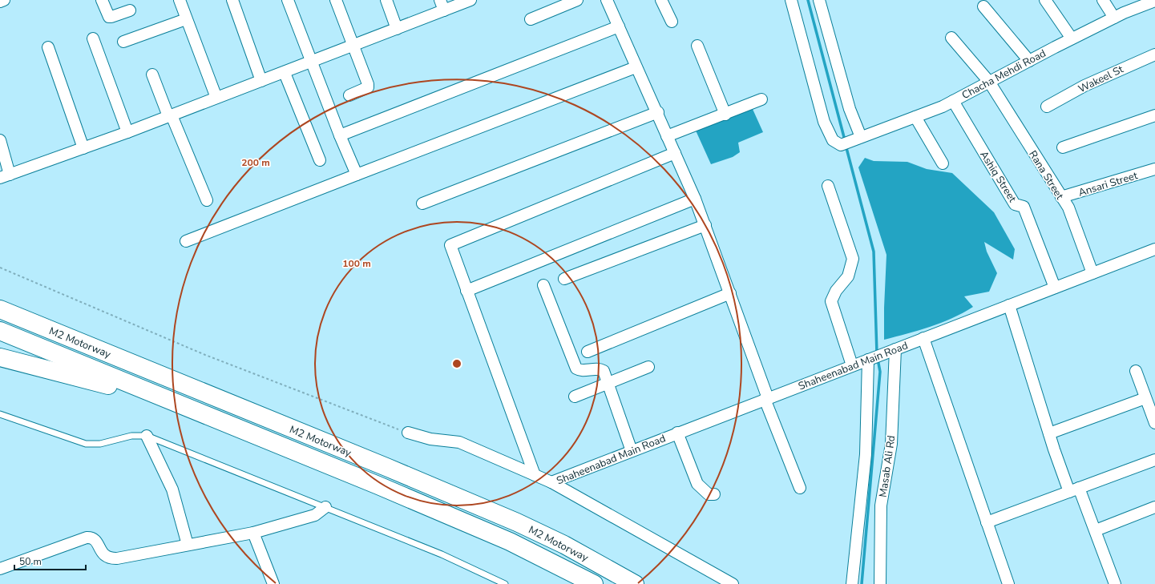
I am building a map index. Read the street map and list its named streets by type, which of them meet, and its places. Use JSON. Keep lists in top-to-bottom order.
{
  "streets": {
    "highway": ["M2 Motorway"],
    "street": [
      "Chacha Mehdi Road",
      "Wakeel St",
      "Rana Street",
      "Ashiq Street",
      "Ansari Street",
      "Shaheenabad Main Road",
      "Masab Ali Rd"
    ]
  },
  "crossings": [
    ["Chacha Mehdi Road", "Rana Street"],
    ["Chacha Mehdi Road", "Ashiq Street"],
    ["Rana Street", "Ansari Street"],
    ["Rana Street", "Shaheenabad Main Road"],
    ["Ashiq Street", "Shaheenabad Main Road"],
    ["Shaheenabad Main Road", "Masab Ali Rd"]
  ],
  "scale_bar": "50 m",
  "rings": ["200 m", "100 m"]
}
